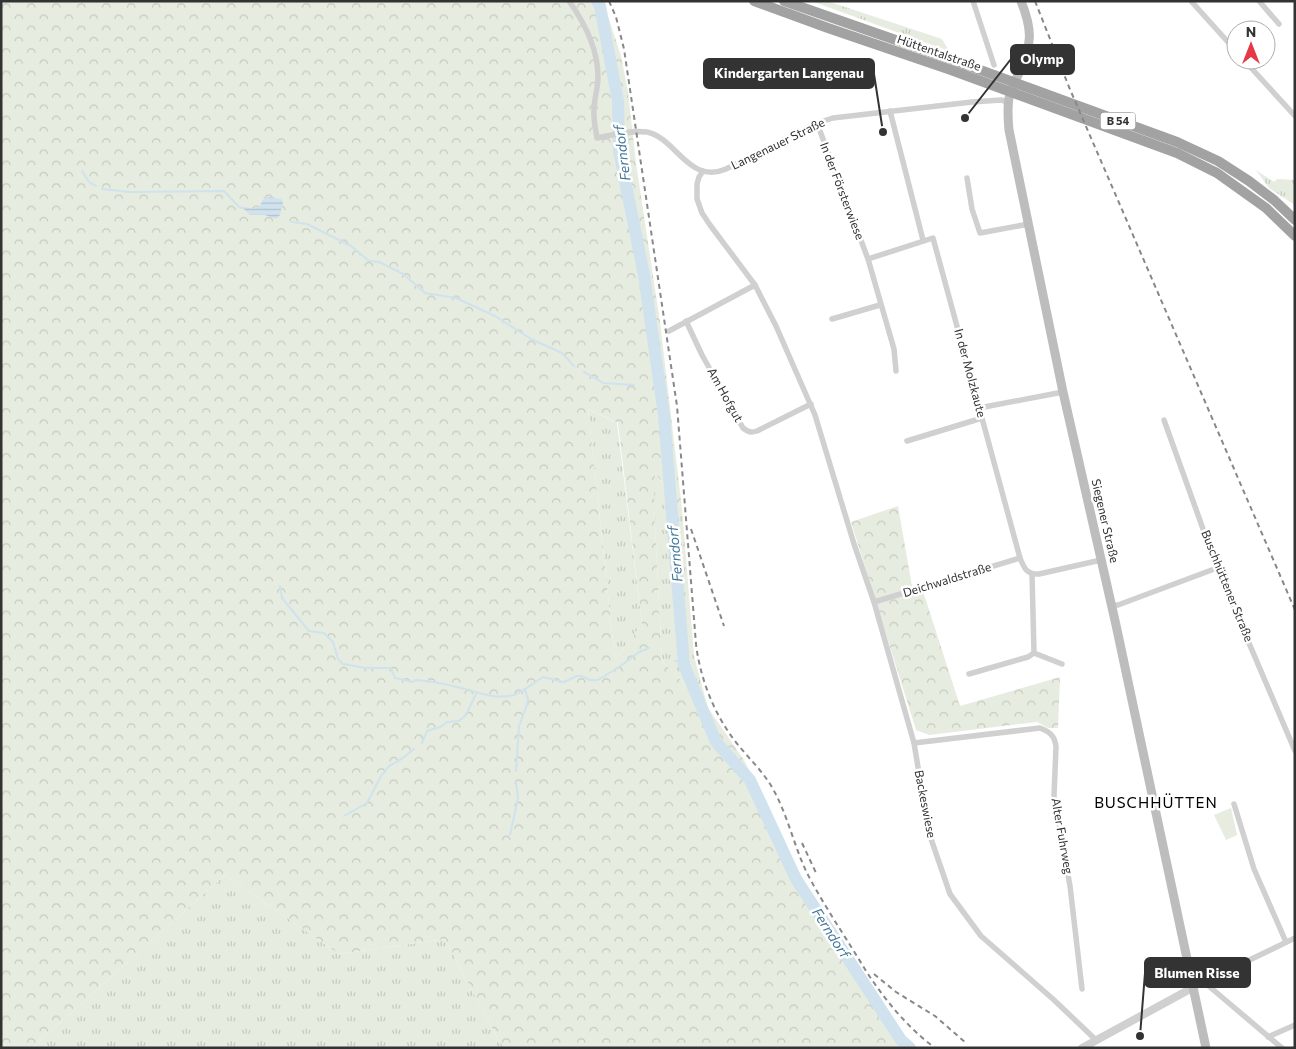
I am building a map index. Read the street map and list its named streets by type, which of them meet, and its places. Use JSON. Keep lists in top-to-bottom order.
{
  "streets": {
    "highway": ["Hüttentalstraße", "B 54"],
    "main road": ["Siegener Straße"],
    "street": [
      "Langenauer Straße",
      "In der Försterwiese",
      "In der Molzkaute",
      "Am Hofgut",
      "Deichwaldstraße",
      "Buschhüttener Straße",
      "Backeswiese",
      "Alter Fuhrweg"
    ]
  },
  "crossings": [
    ["Langenauer Straße", "In der Försterwiese"],
    ["Langenauer Straße", "Siegener Straße"],
    ["In der Molzkaute", "Deichwaldstraße"],
    ["Am Hofgut", "Backeswiese"],
    ["Deichwaldstraße", "Backeswiese"],
    ["Backeswiese", "Alter Fuhrweg"]
  ],
  "districts": ["BUSCHHÜTTEN"],
  "water": ["Ferndorf"],
  "places": ["Olymp", "Kindergarten Langenau", "Blumen Risse"],
  "north": "top"
}
